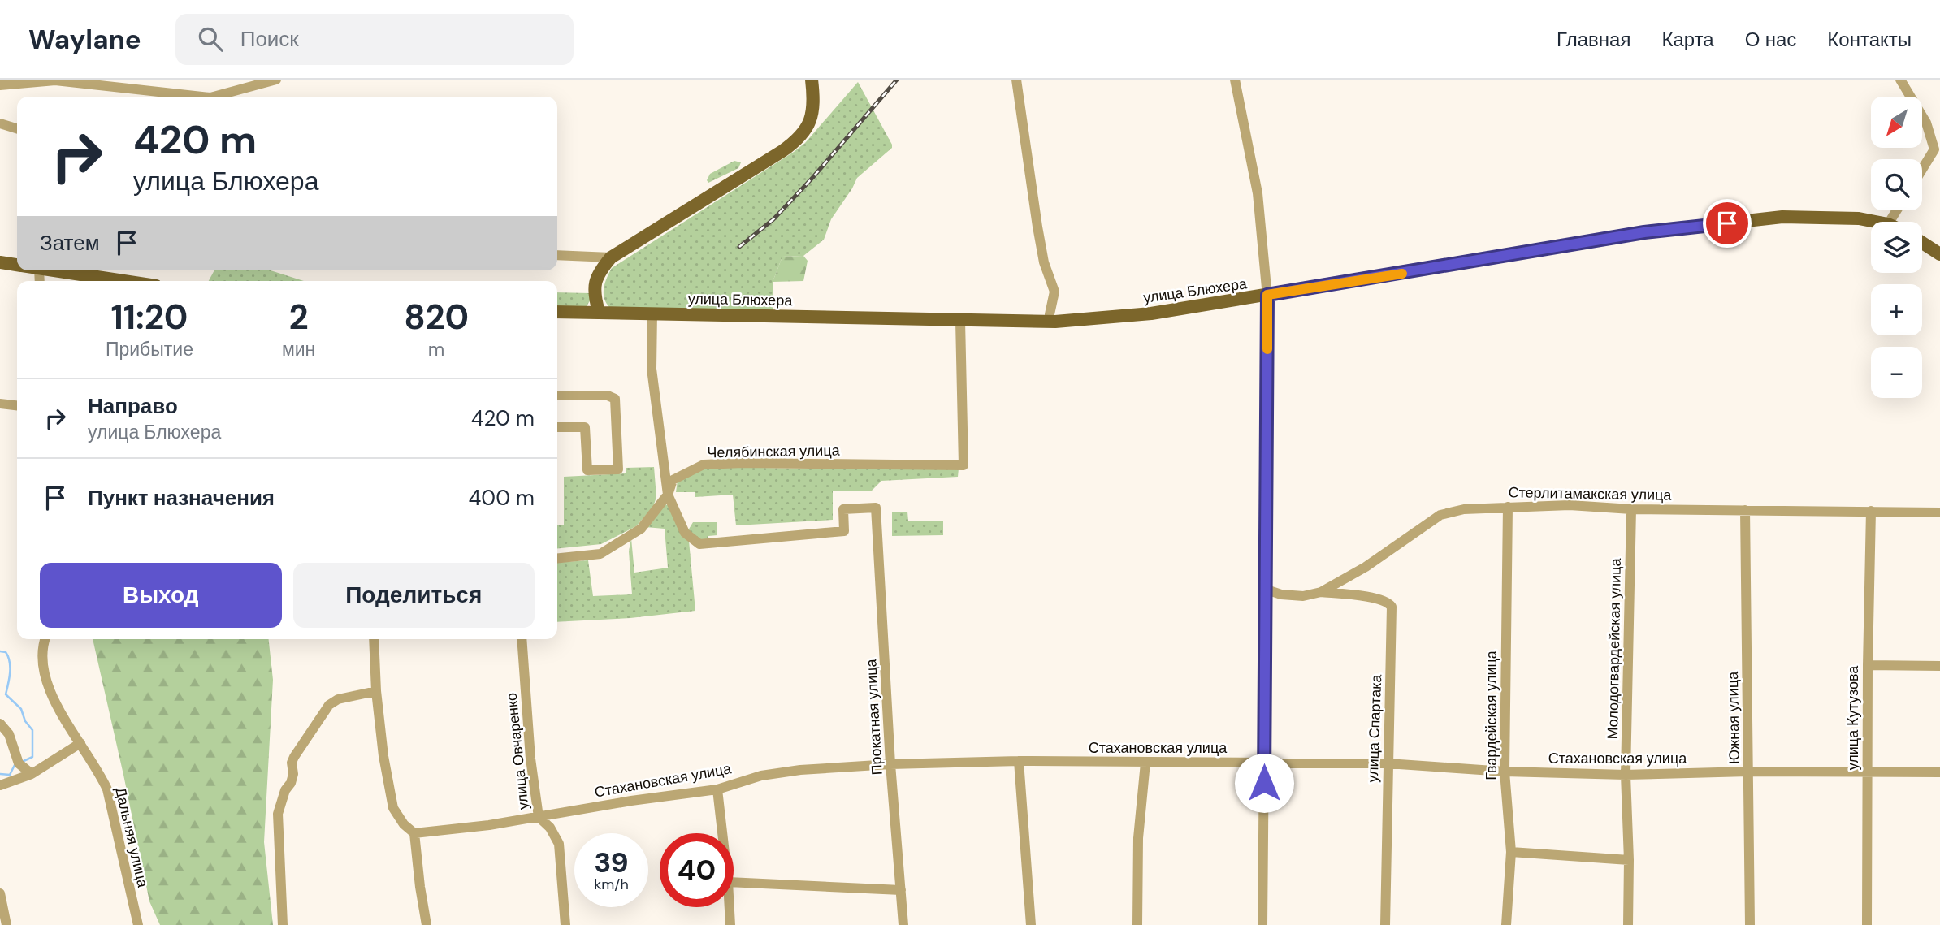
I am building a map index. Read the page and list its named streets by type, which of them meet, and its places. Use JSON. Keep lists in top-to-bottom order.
{
  "streets": {
    "main road": ["улица Блюхера"],
    "street": [
      "Челябинская улица",
      "Стерлитамакская улица",
      "Молодогвардейская улица",
      "Гвардейская улица",
      "Прокатная улица",
      "Южная улица",
      "улица Кутузова",
      "улица Спартака",
      "Стахановская улица",
      "улица Овчаренко",
      "Дальняя улица"
    ]
  },
  "crossings": [
    ["улица Блюхера", "Челябинская улица"],
    ["Челябинская улица", "Прокатная улица"],
    ["Стерлитамакская улица", "Молодогвардейская улица"],
    ["Стерлитамакская улица", "Гвардейская улица"],
    ["Стерлитамакская улица", "Южная улица"],
    ["Стерлитамакская улица", "улица Кутузова"],
    ["Стерлитамакская улица", "улица Спартака"],
    ["Молодогвардейская улица", "Стахановская улица"],
    ["Гвардейская улица", "Стахановская улица"],
    ["Прокатная улица", "Стахановская улица"],
    ["Южная улица", "Стахановская улица"],
    ["улица Кутузова", "Стахановская улица"],
    ["улица Спартака", "Стахановская улица"],
    ["Стахановская улица", "улица Овчаренко"]
  ],
  "north": "bottom left",
  "page": {
    "header": "Waylane",
    "search": "Поиск",
    "nav": [
      "Главная",
      "Карта",
      "О нас",
      "Контакты"
    ],
    "map_buttons": ["+", "−"],
    "turn": ["420 m", "улица Блюхера"],
    "then": "Затем",
    "eta": [
      "11:20",
      "Прибытие",
      "2",
      "мин",
      "820",
      "m"
    ],
    "list": [
      {
        "name": "Направо",
        "note": "улица Блюхера",
        "value": "420 m"
      },
      {
        "name": "Пункт назначения",
        "value": "400 m"
      }
    ],
    "buttons": ["Выход", "Поделиться"],
    "speed": "39 km/h",
    "limit": "40"
  }
}
